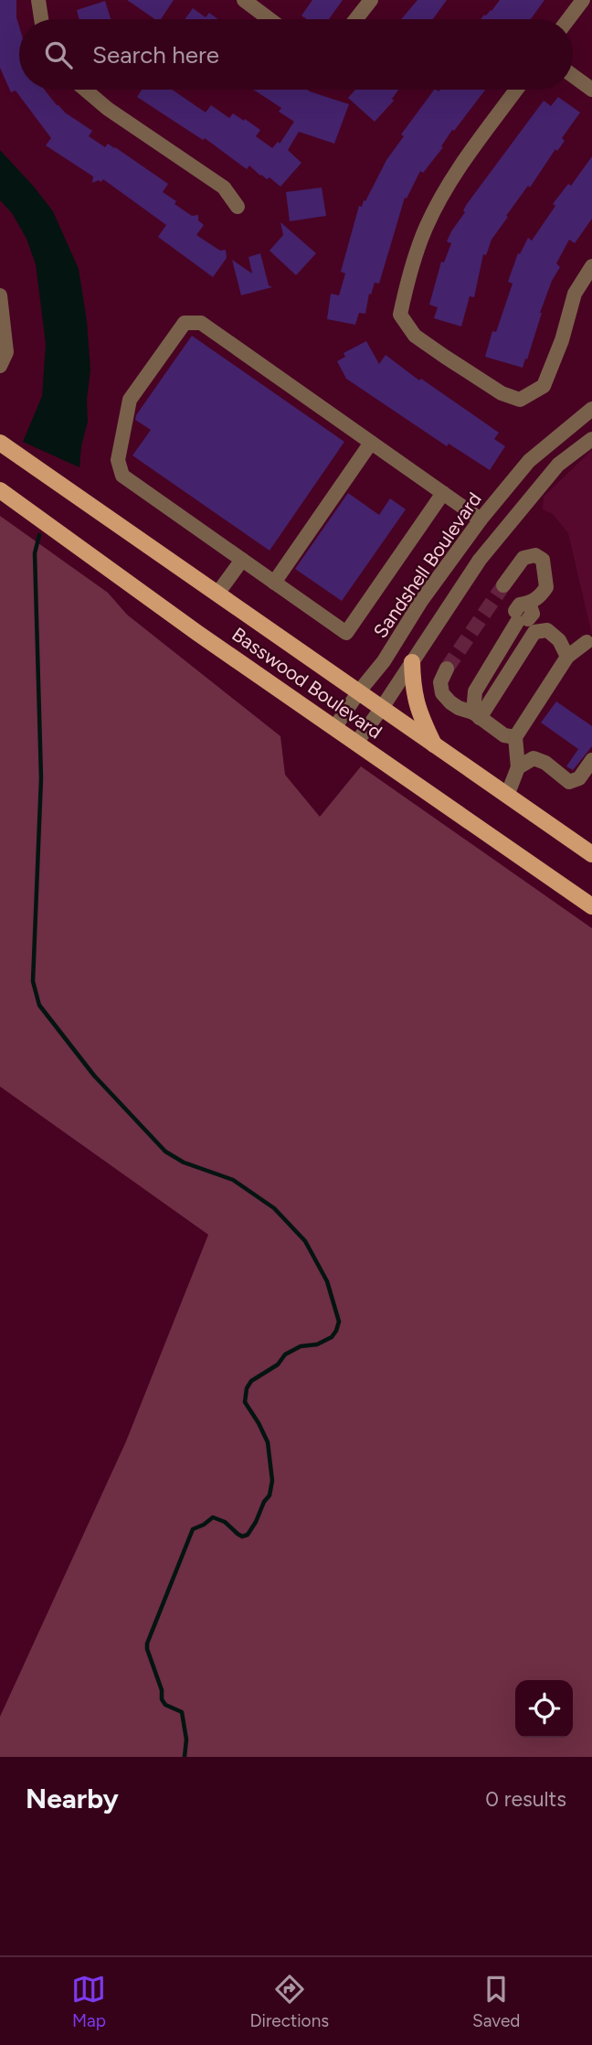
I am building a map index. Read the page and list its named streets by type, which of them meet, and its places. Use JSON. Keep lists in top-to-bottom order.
{
  "streets": {
    "main road": ["Basswood Boulevard"],
    "street": ["Sandshell Boulevard"]
  },
  "crossings": [
    ["Sandshell Boulevard", "Basswood Boulevard"]
  ],
  "page": {
    "search": "Search here",
    "heading": ["Nearby", "0 results"],
    "nav": ["Map", "Directions", "Saved"]
  }
}
